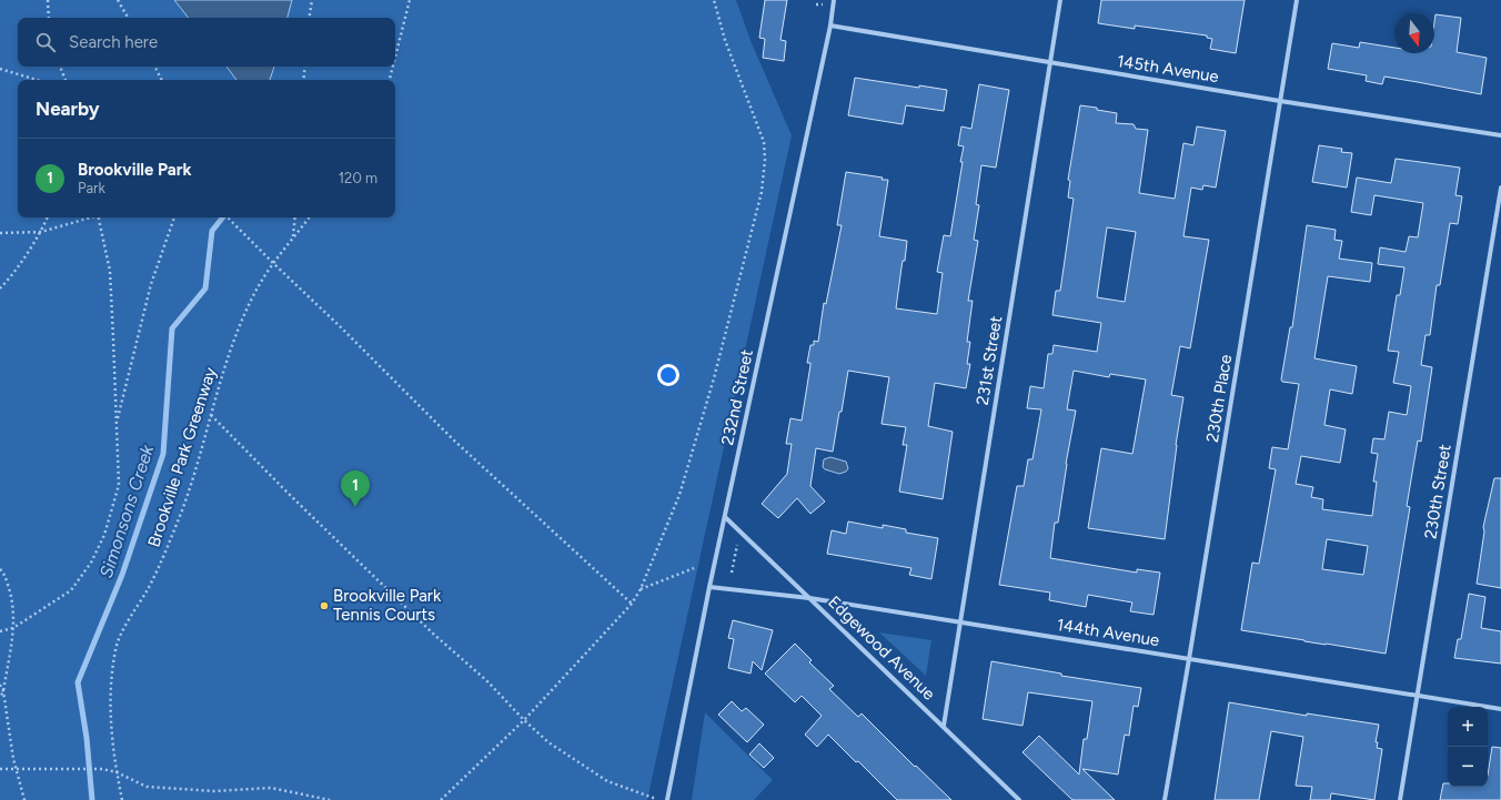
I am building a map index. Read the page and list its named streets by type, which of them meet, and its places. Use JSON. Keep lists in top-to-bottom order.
{
  "streets": {
    "street": [
      "145th Avenue",
      "231st Street",
      "232nd Street",
      "230th Place",
      "230th Street",
      "144th Avenue",
      "Edgewood Avenue"
    ],
    "path": ["Brookville Park Greenway"]
  },
  "crossings": [
    ["145th Avenue", "231st Street"],
    ["145th Avenue", "232nd Street"],
    ["145th Avenue", "230th Place"],
    ["231st Street", "144th Avenue"],
    ["231st Street", "Edgewood Avenue"],
    ["232nd Street", "144th Avenue"],
    ["232nd Street", "Edgewood Avenue"],
    ["230th Place", "144th Avenue"],
    ["230th Street", "144th Avenue"],
    ["144th Avenue", "Edgewood Avenue"]
  ],
  "water": ["Simonsons Creek"],
  "places": ["Brookville Park Tennis Courts"],
  "north": "bottom",
  "page": {
    "search": "Search here",
    "heading": "Nearby",
    "list": [
      {
        "mark": "1",
        "name": "Brookville Park",
        "note": "Park",
        "value": "120 m"
      }
    ],
    "pins": "1",
    "map_buttons": ["+", "−"]
  }
}
